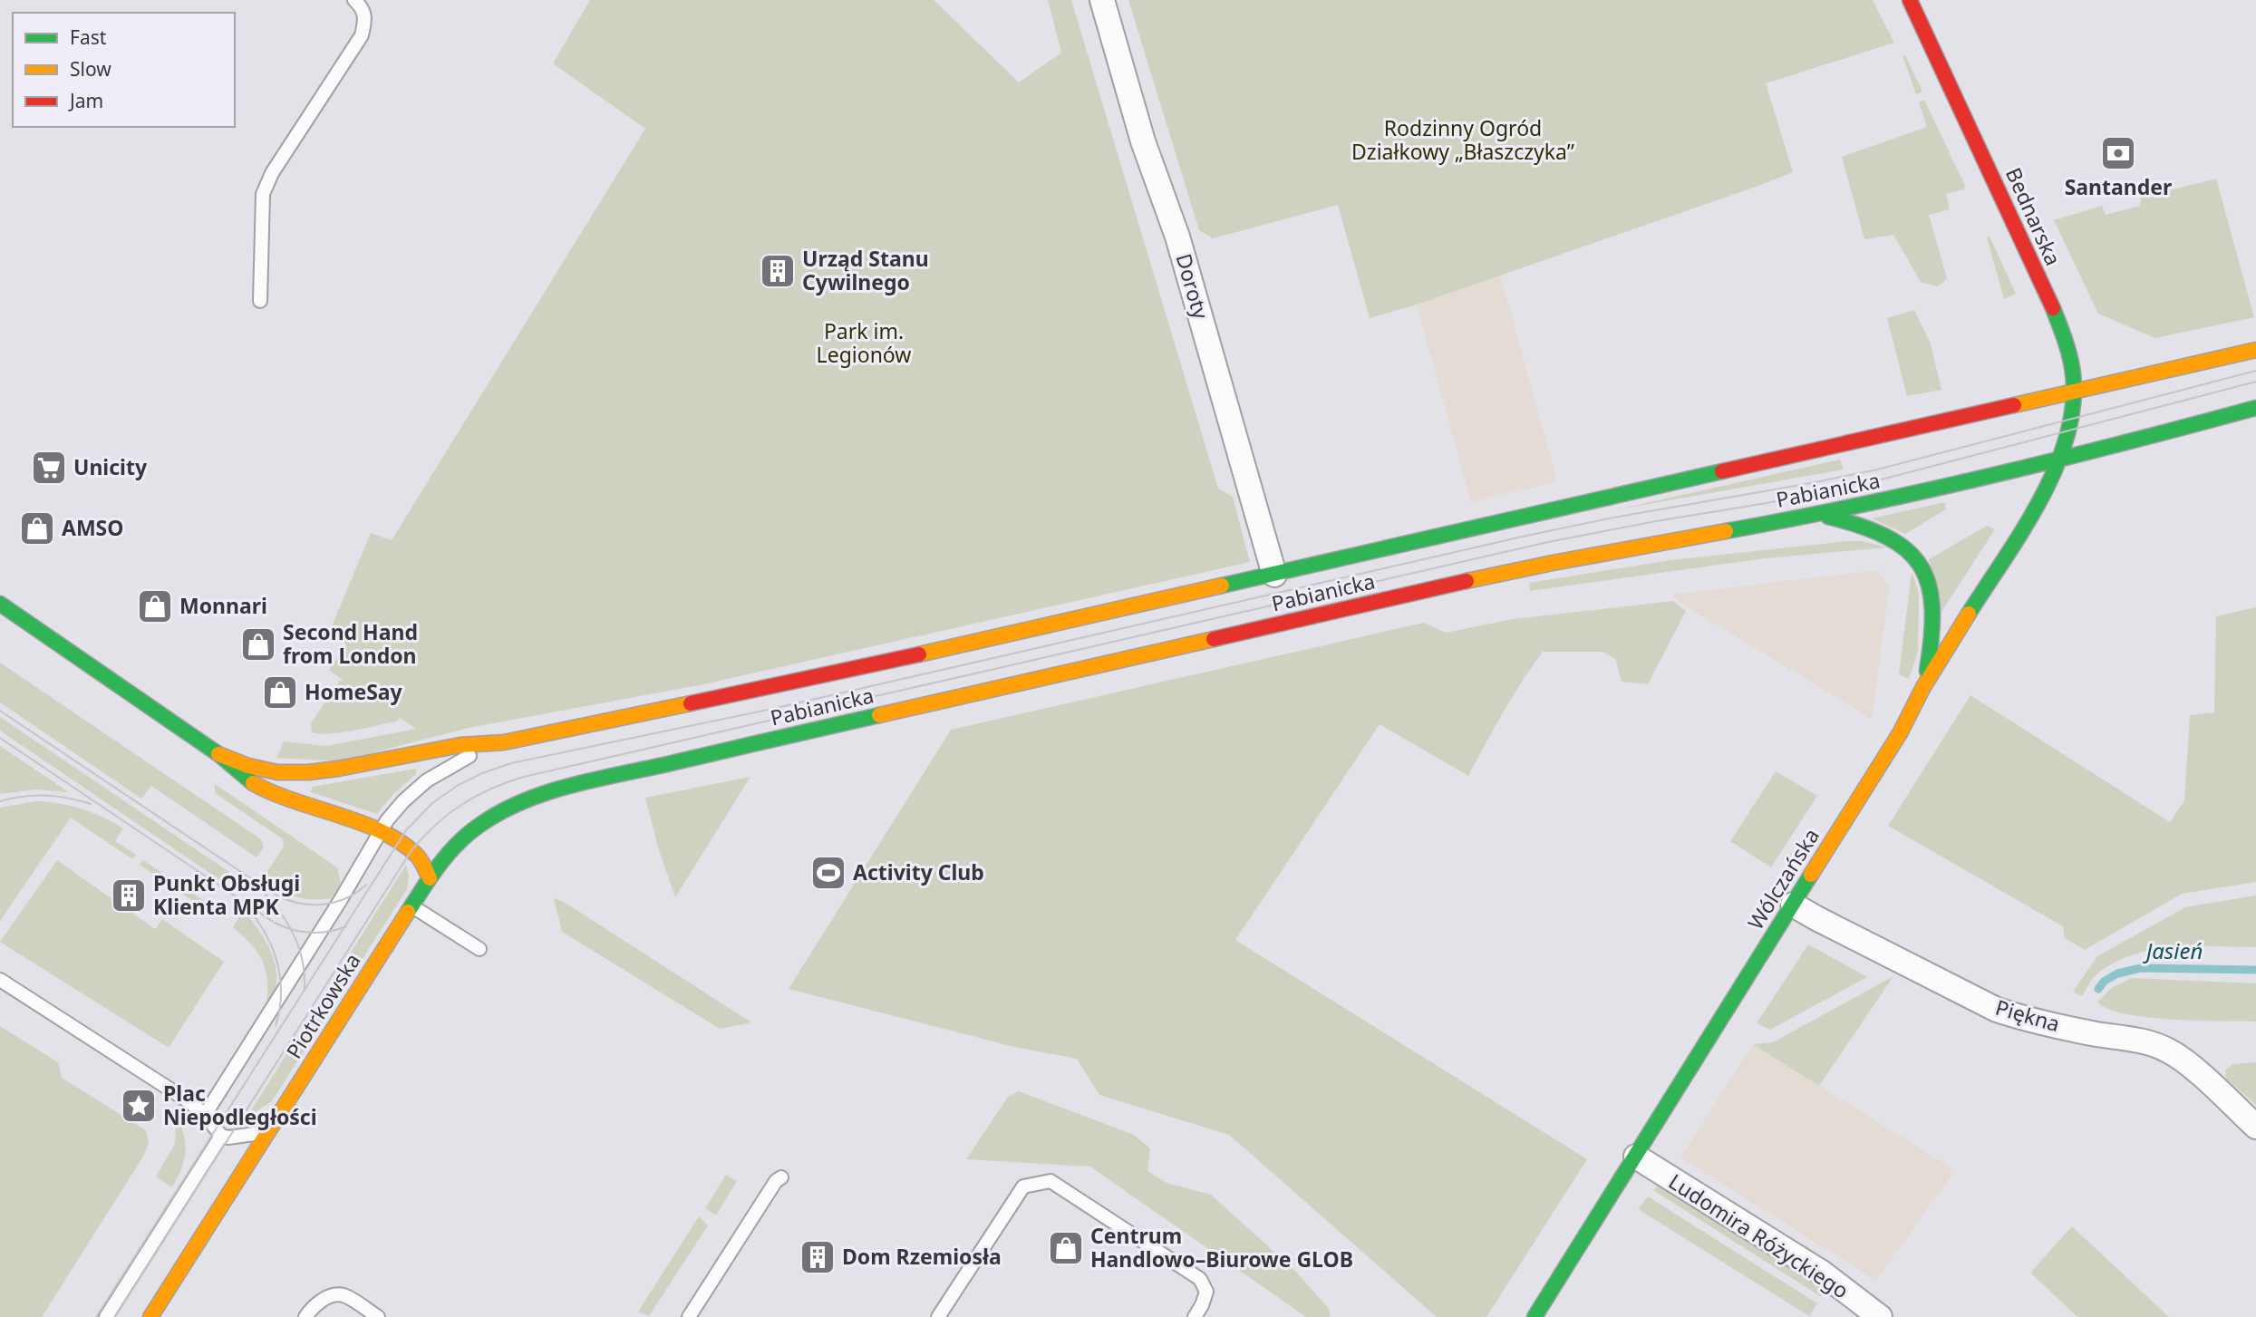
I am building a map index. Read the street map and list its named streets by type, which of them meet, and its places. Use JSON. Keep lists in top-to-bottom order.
{
  "streets": {
    "street": [
      "Bednarska",
      "Doroty",
      "Pabianicka",
      "Wólczańska",
      "Piotrkowska",
      "Piękna",
      "Ludomira Różyckiego"
    ]
  },
  "crossings": [
    ["Bednarska", "Pabianicka"],
    ["Bednarska", "Wólczańska"],
    ["Doroty", "Pabianicka"],
    ["Pabianicka", "Wólczańska"],
    ["Pabianicka", "Piotrkowska"],
    ["Wólczańska", "Piękna"],
    ["Wólczańska", "Ludomira Różyckiego"]
  ],
  "water": ["Jasień"],
  "parks": ["Rodzinny Ogród Działkowy „Błaszczyka”", "Park im. Legionów"],
  "places": {
    "bank": ["Santander"],
    "building": ["Urząd Stanu Cywilnego", "Punkt Obsługi Klienta MPK", "Dom Rzemiosła"],
    "supermarket": ["Unicity"],
    "shop": [
      "AMSO",
      "Monnari",
      "Second Hand from London",
      "HomeSay",
      "Centrum Handlowo–Biurowe GLOB"
    ],
    "sports": ["Activity Club"],
    "place": ["Plac Niepodległości"]
  },
  "legend": ["Fast", "Slow", "Jam"]
}
